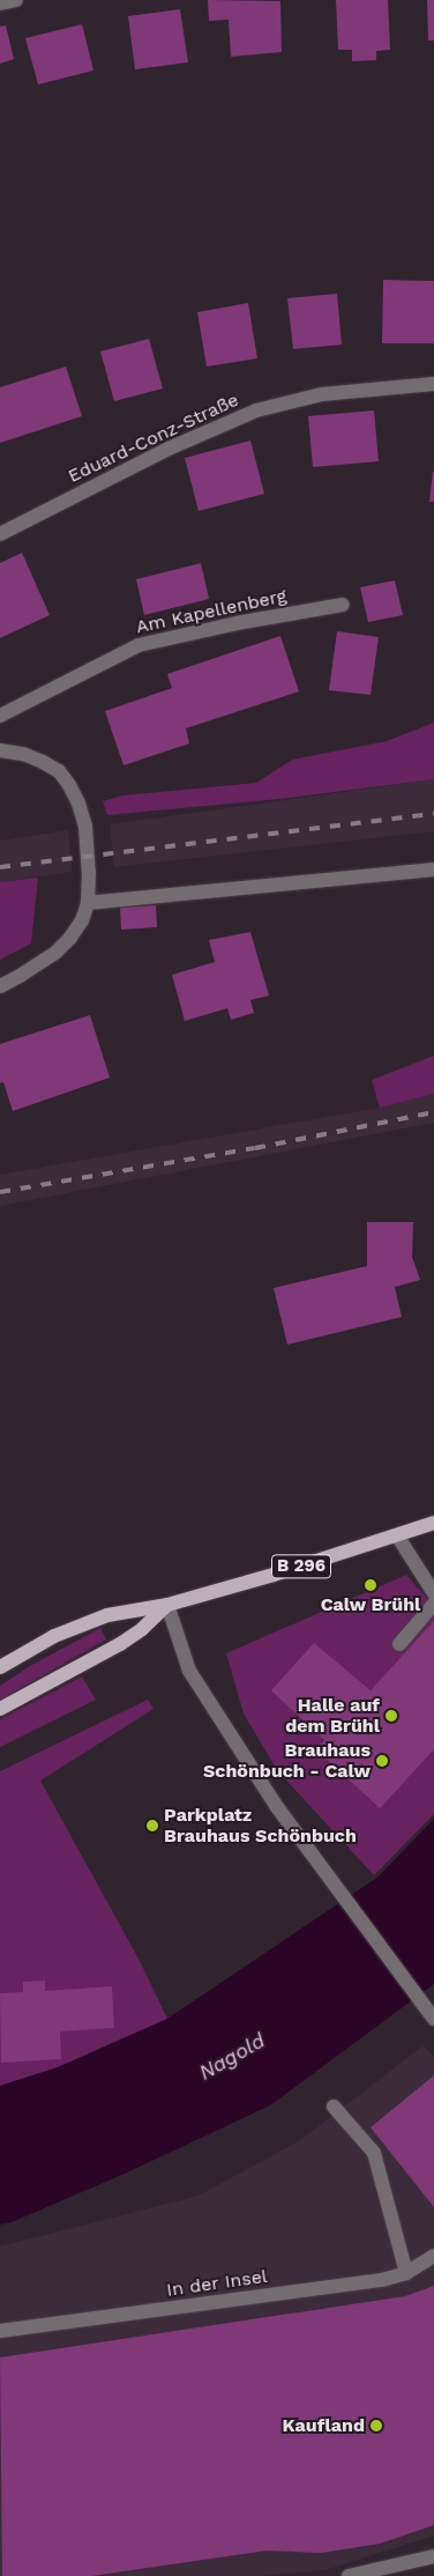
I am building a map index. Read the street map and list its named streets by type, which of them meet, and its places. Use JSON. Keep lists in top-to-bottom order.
{
  "streets": {
    "main road": ["B 296"],
    "street": ["Eduard-Conz-Straße", "Am Kapellenberg", "In der Insel"]
  },
  "water": ["Nagold"],
  "places": [
    "Calw Brühl",
    "Halle auf dem Brühl",
    "Brauhaus Schönbuch - Calw",
    "Parkplatz Brauhaus Schönbuch",
    "Kaufland"
  ]
}
